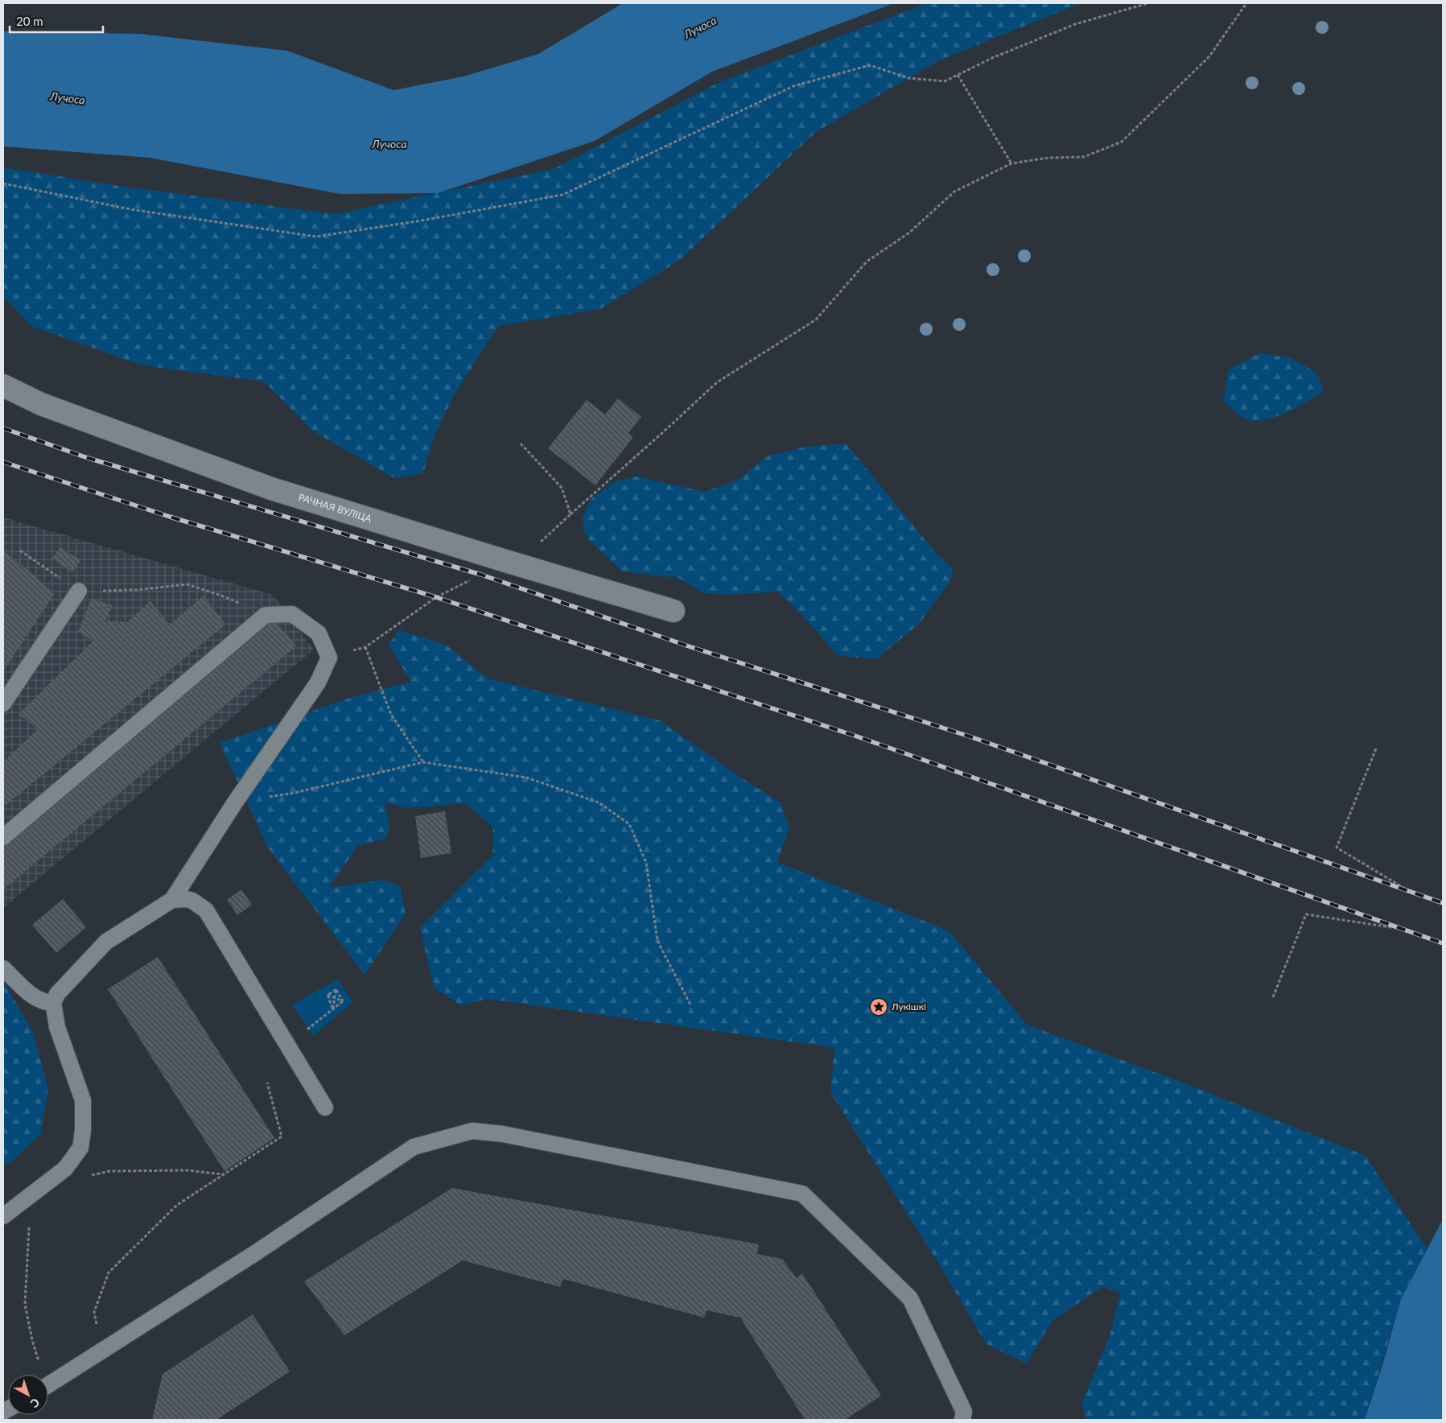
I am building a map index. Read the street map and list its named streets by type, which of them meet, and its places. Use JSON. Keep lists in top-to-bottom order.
{
  "streets": {
    "street": ["РАЧНАЯ ВУЛІЦА"]
  },
  "water": ["Лучоса"],
  "places": {
    "place": ["Лукішкі"]
  },
  "scale_bar": "20 m",
  "north": "bottom right"
}
